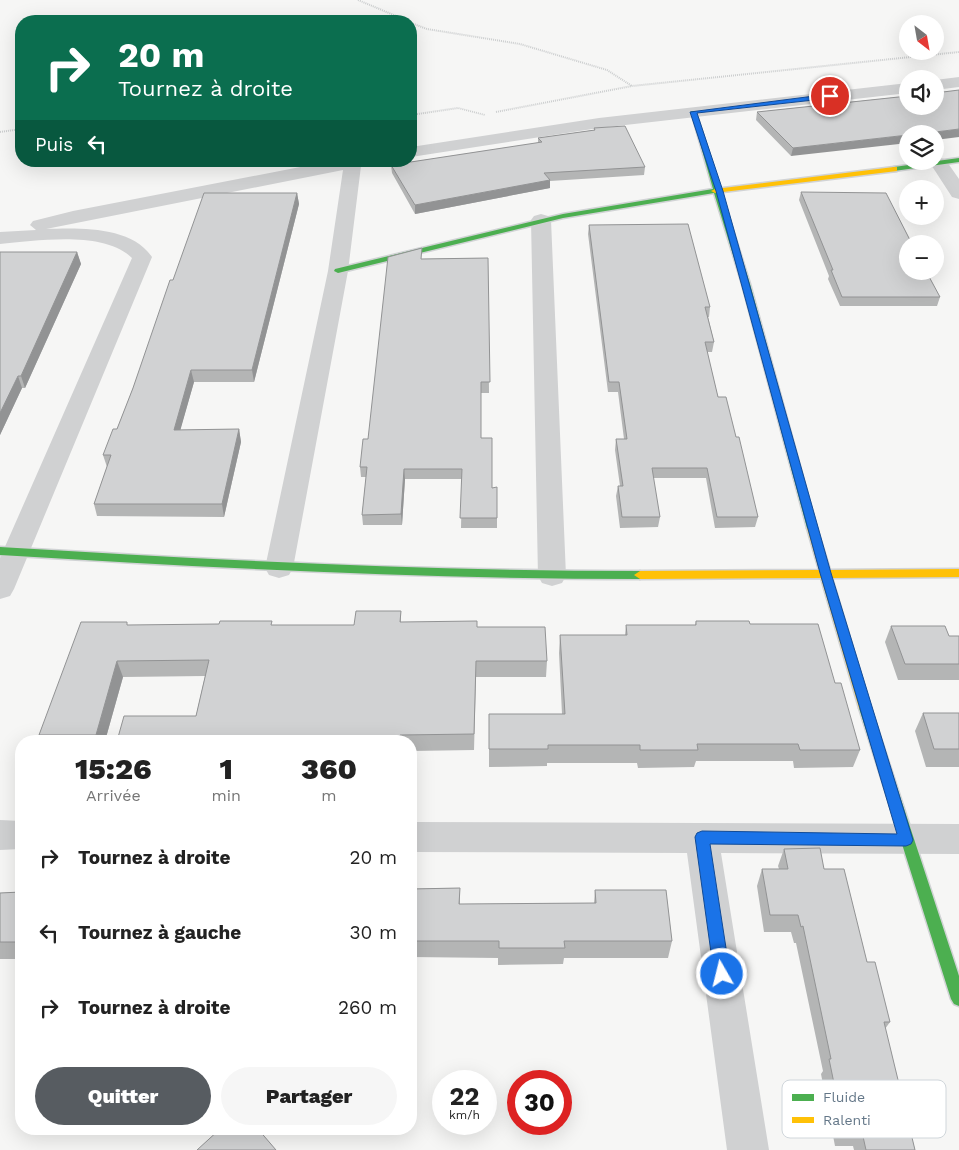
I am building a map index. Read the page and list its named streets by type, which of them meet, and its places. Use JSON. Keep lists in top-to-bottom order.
{
  "legend": ["Fluide", "Ralenti"],
  "north": "bottom right",
  "page": {
    "map_buttons": ["+", "−"],
    "turn": ["20 m", "Tournez à droite"],
    "then": "Puis",
    "eta": [
      "15:26",
      "Arrivée",
      "1",
      "min",
      "360",
      "m"
    ],
    "list": [
      {
        "name": "Tournez à droite",
        "value": "20 m"
      },
      {
        "name": "Tournez à gauche",
        "value": "30 m"
      },
      {
        "name": "Tournez à droite",
        "value": "260 m"
      }
    ],
    "buttons": ["Quitter", "Partager"],
    "speed": "22 km/h",
    "limit": "30"
  }
}
